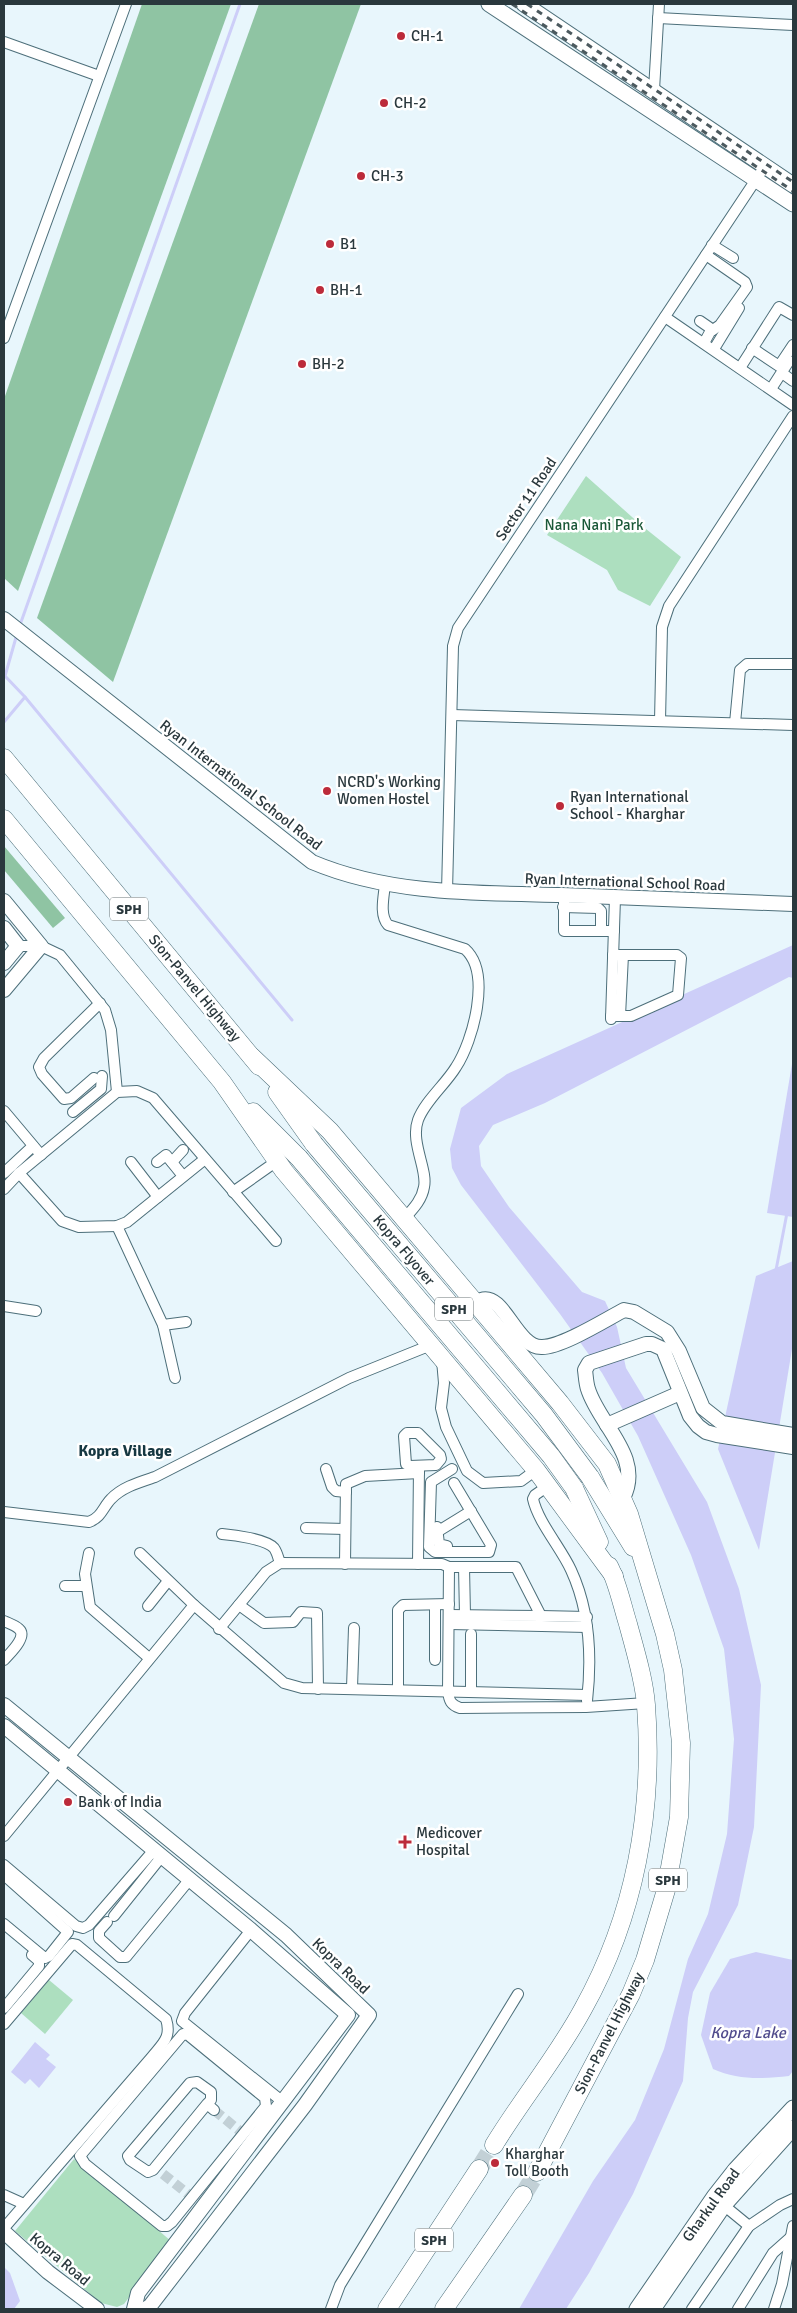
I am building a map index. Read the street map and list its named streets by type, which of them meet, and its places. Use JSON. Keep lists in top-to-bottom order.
{
  "streets": {
    "highway": ["SPH", "Sion-Panvel Highway", "Kopra Flyover"],
    "main road": ["Gharkul Road"],
    "street": ["Sector 11 Road", "Ryan International School Road", "Kopra Road"]
  },
  "crossings": [
    ["Sector 11 Road", "Ryan International School Road"],
    ["SPH", "Kopra Flyover"],
    ["Sion-Panvel Highway", "Kopra Flyover"]
  ],
  "districts": ["Kopra Village"],
  "water": ["Kopra Lake"],
  "parks": ["Nana Nani Park"],
  "places": {
    "other": [
      "CH-1",
      "CH-2",
      "CH-3",
      "B1",
      "BH-1",
      "BH-2",
      "NCRD's Working Women Hostel",
      "Ryan International School - Kharghar",
      "Bank of India",
      "Kharghar Toll Booth"
    ],
    "health": ["Medicover Hospital"]
  }
}
